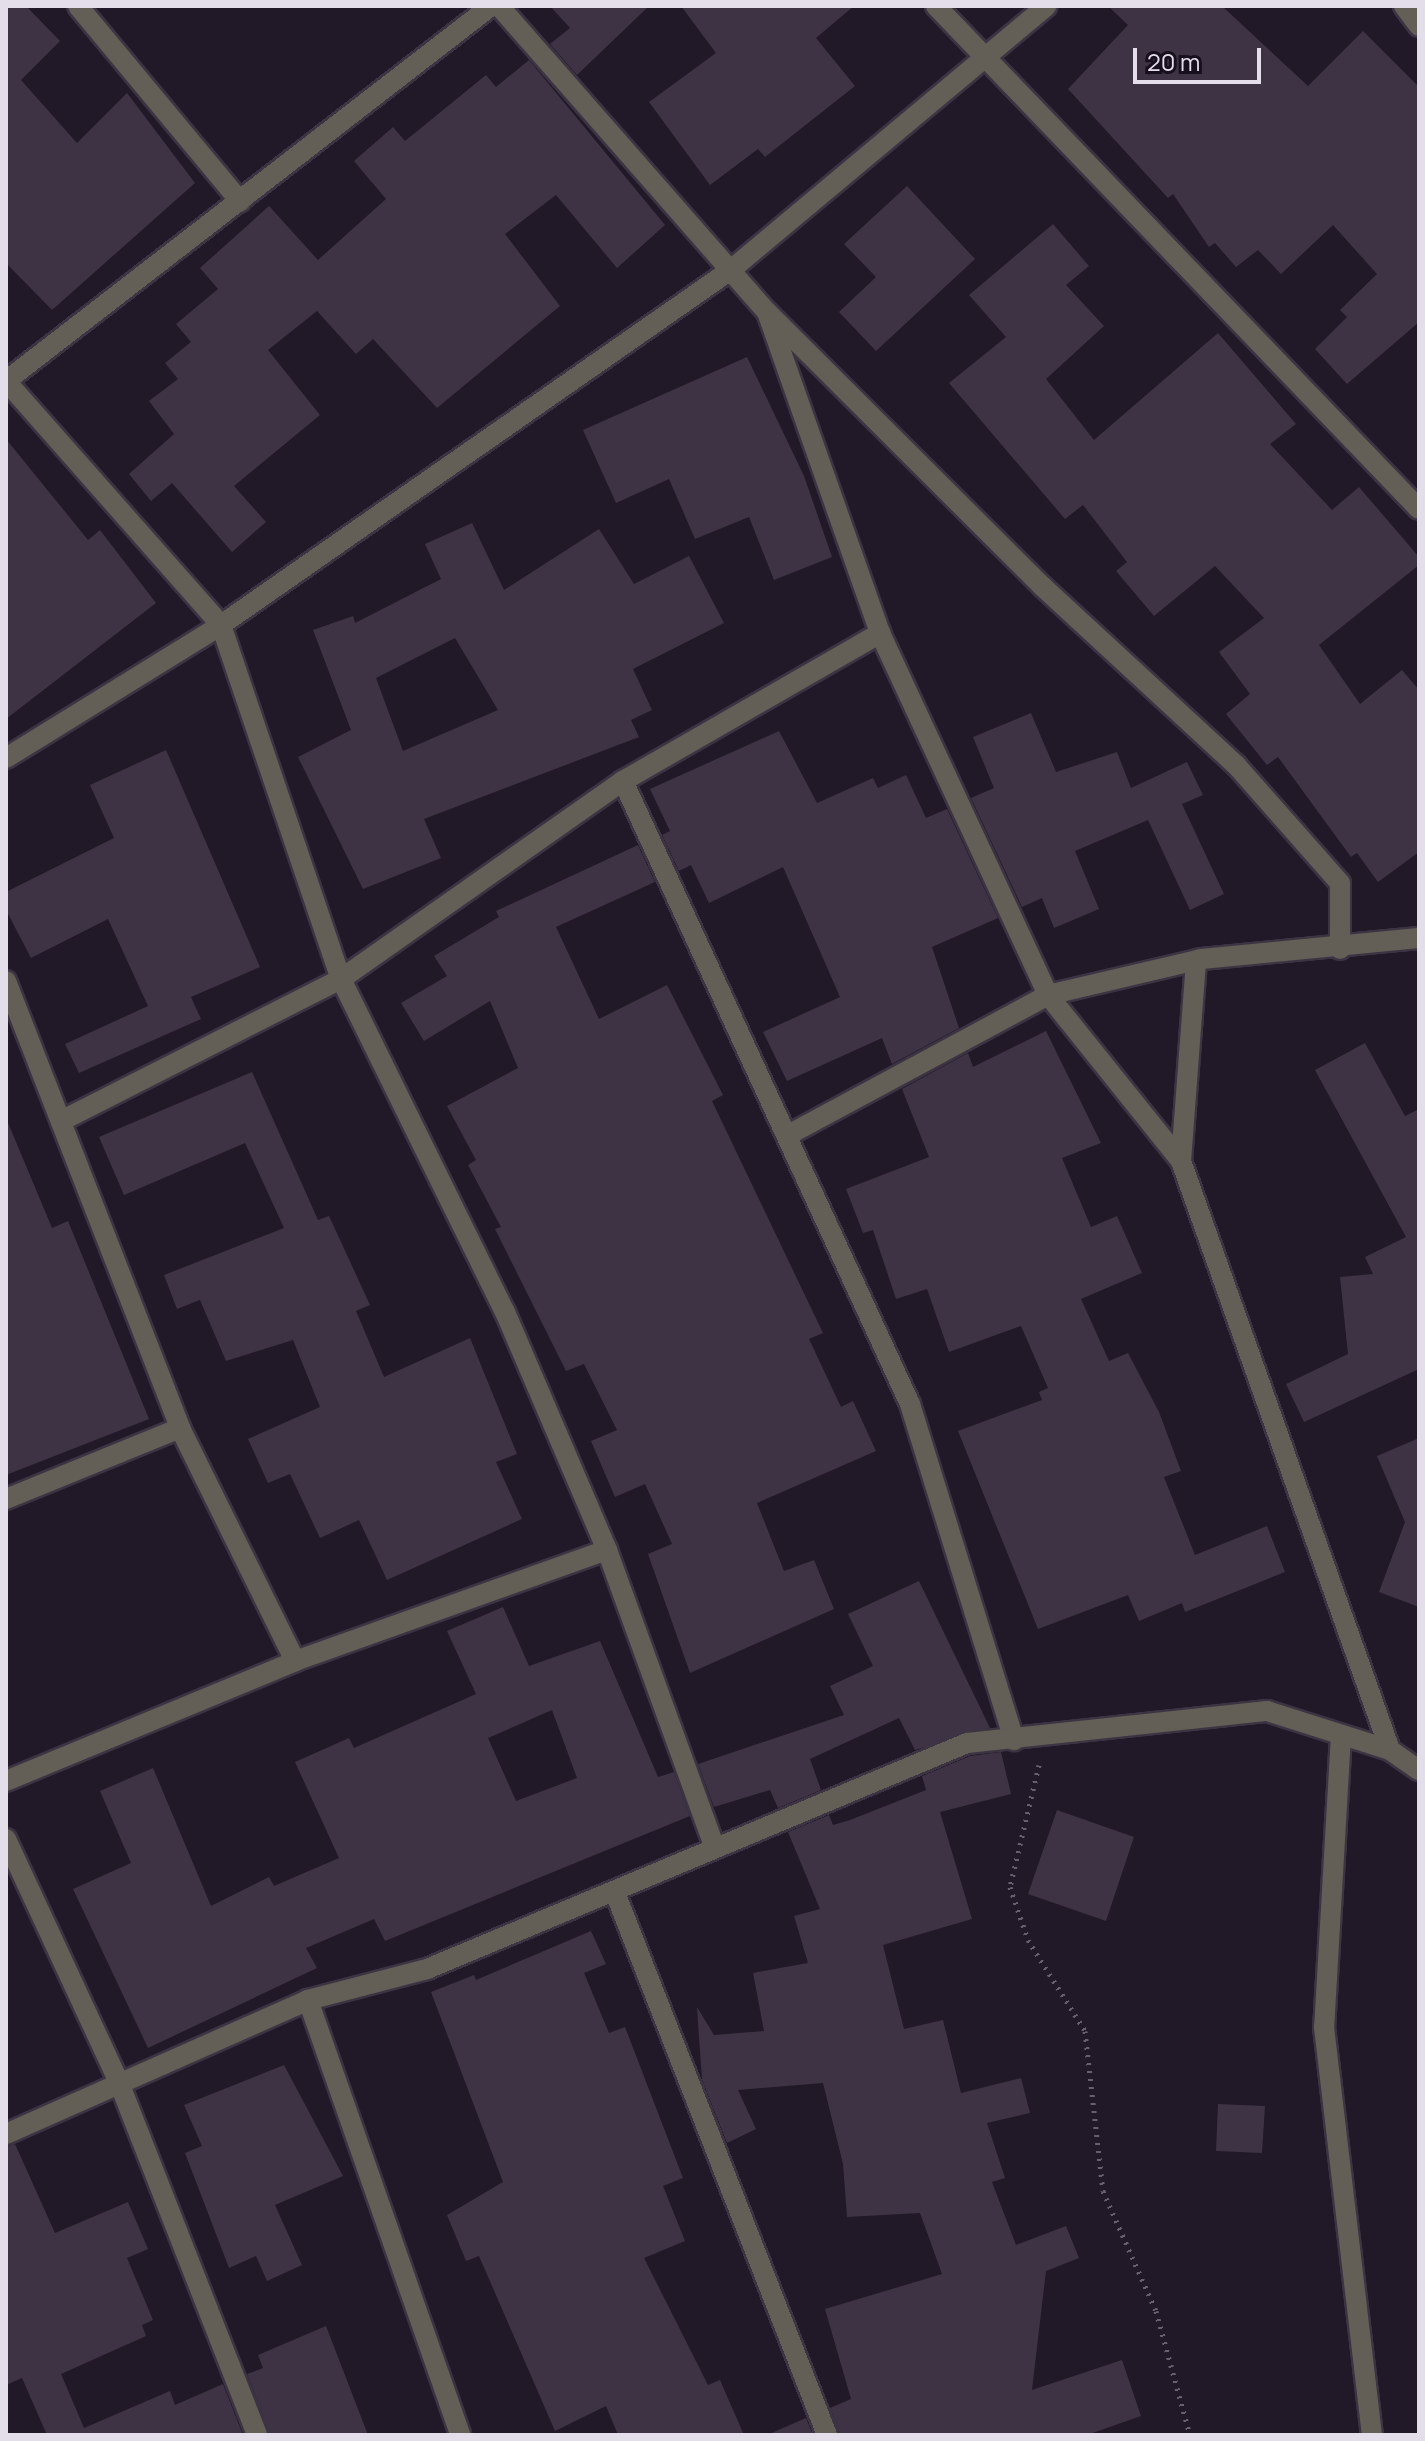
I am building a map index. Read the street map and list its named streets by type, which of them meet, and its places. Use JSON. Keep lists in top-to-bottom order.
{
  "scale_bar": "20 m"
}
